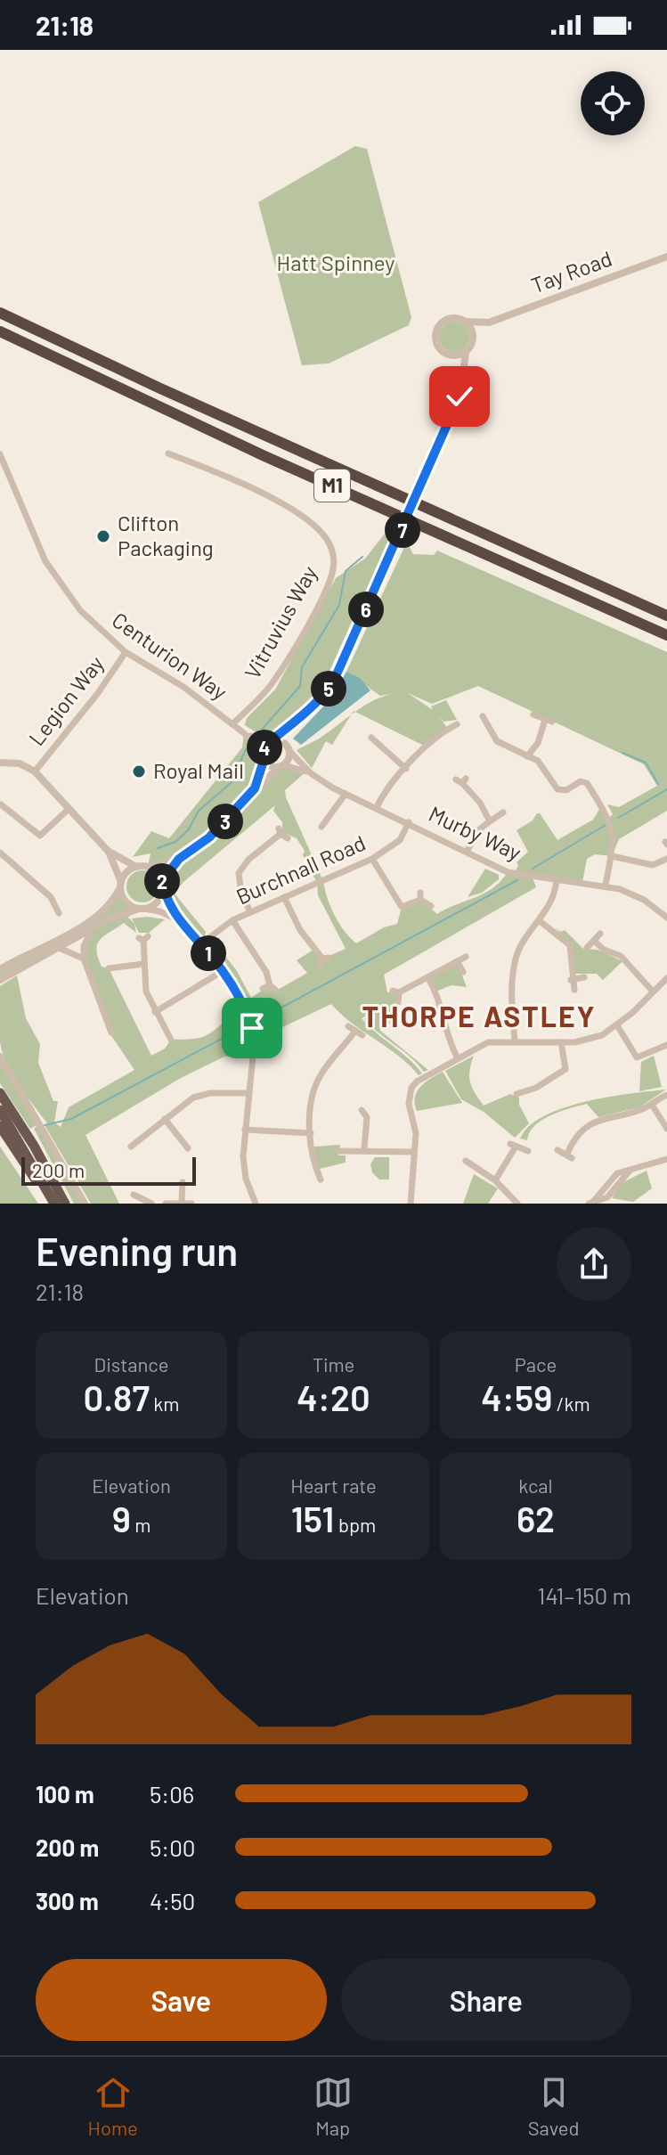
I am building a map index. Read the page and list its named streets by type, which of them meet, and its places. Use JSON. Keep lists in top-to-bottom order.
{
  "streets": {
    "highway": ["M1"],
    "street": [
      "Tay Road",
      "Vitruvius Way",
      "Centurion Way",
      "Legion Way",
      "Murby Way",
      "Burchnall Road"
    ]
  },
  "crossings": [
    ["Vitruvius Way", "Centurion Way"],
    ["Vitruvius Way", "Legion Way"],
    ["Centurion Way", "Legion Way"],
    ["Murby Way", "Burchnall Road"]
  ],
  "districts": ["THORPE ASTLEY"],
  "parks": ["Hatt Spinney"],
  "places": ["Clifton Packaging", "Royal Mail"],
  "scale_bar": "200 m",
  "page": {
    "status": "21:18",
    "pins": [
      "7",
      "6",
      "5",
      "4",
      "3",
      "2",
      "1"
    ],
    "scale": "200 m",
    "heading": ["Evening run", "21:18"],
    "stats": [
      ["Distance", "0.87 km"],
      ["Time", "4:20"],
      ["Pace", "4:59 /km"],
      ["Elevation", "9 m"],
      ["Heart rate", "151 bpm"],
      ["kcal", "62"]
    ],
    "chart": ["Elevation", "141–150 m"],
    "list": [
      {
        "name": "100 m",
        "note": "5:06"
      },
      {
        "name": "200 m",
        "note": "5:00"
      },
      {
        "name": "300 m",
        "note": "4:50"
      }
    ],
    "buttons": ["Save", "Share"],
    "tabs": ["Home", "Map", "Saved"]
  }
}
